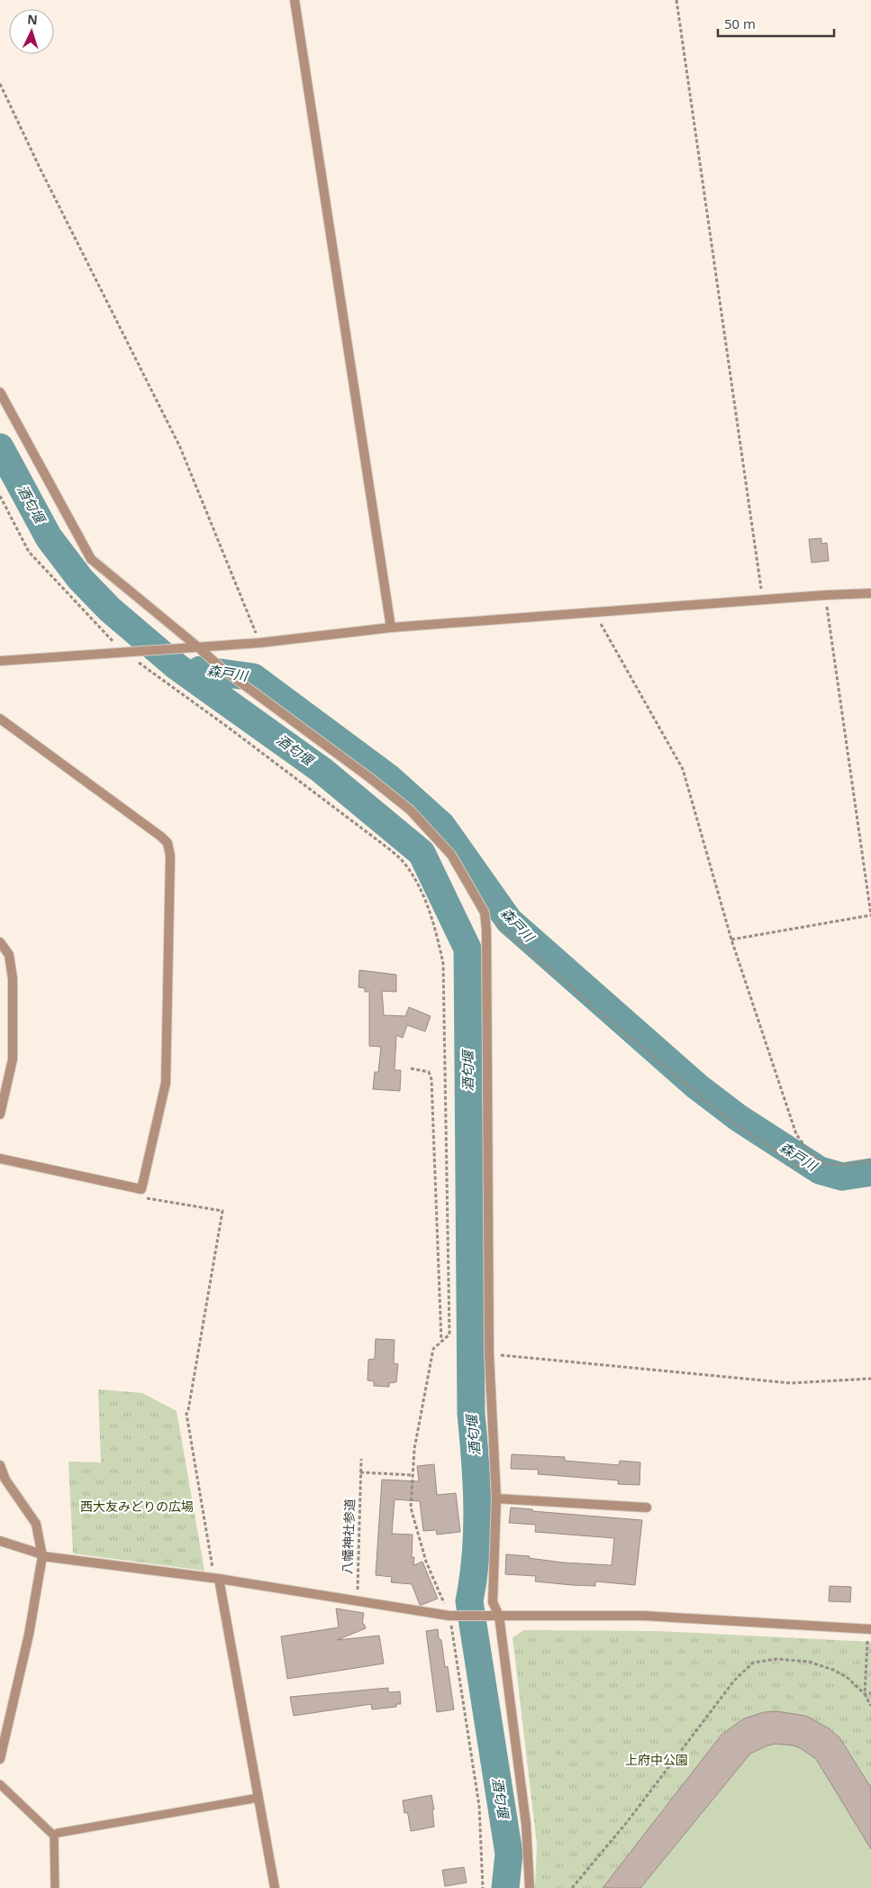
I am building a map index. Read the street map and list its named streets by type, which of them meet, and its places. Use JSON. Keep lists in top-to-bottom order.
{
  "streets": {
    "path": ["八幡神社参道"]
  },
  "water": ["酒匂堰", "森戸川"],
  "parks": ["西大友みどりの広場", "上府中公園"],
  "scale_bar": "50 m",
  "north": "top"
}
